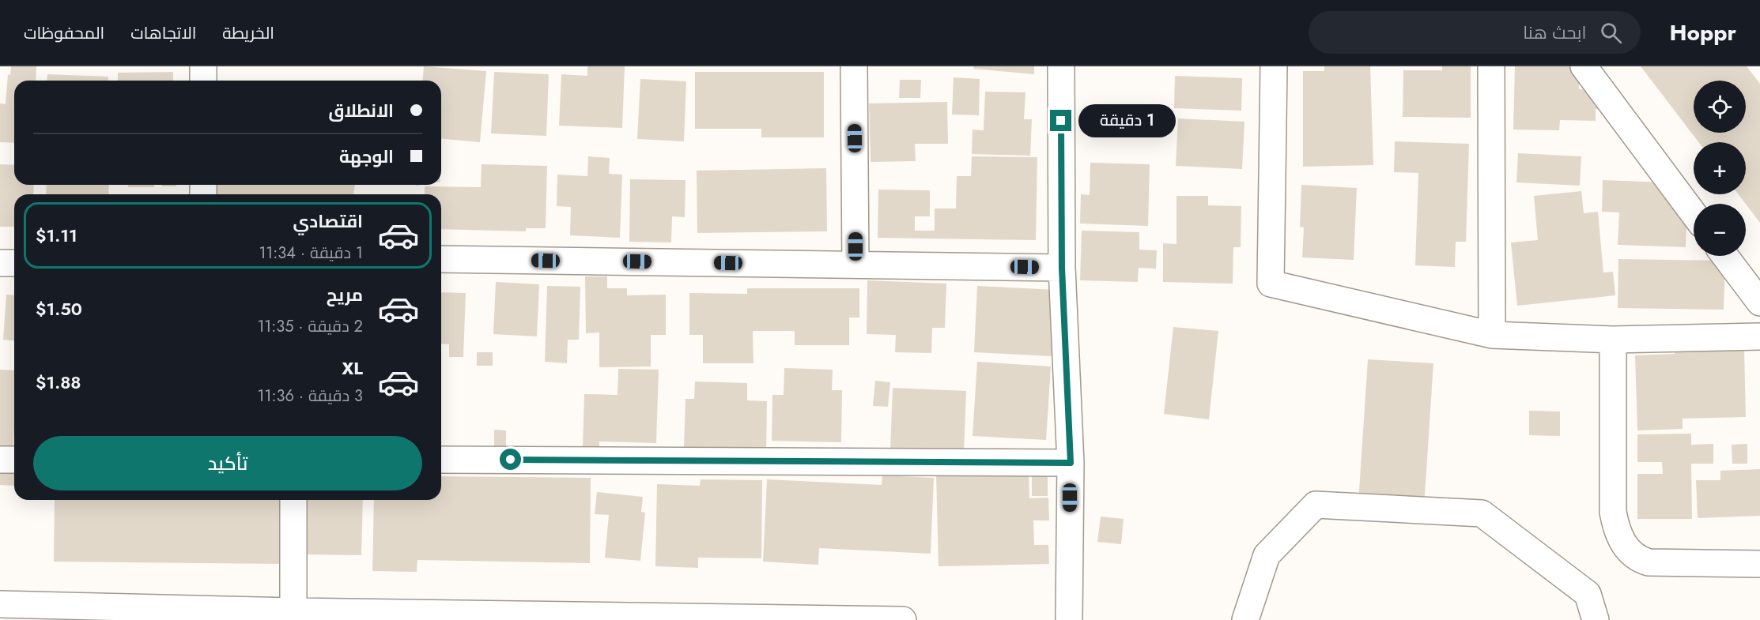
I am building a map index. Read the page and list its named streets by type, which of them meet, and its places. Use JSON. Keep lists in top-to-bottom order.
{
  "page": {
    "header": "Hoppr",
    "search": "ابحث هنا",
    "nav": ["الخريطة", "الاتجاهات", "المحفوظات"],
    "map_buttons": ["+", "−"],
    "banner": ["الانطلاق", "الوجهة"],
    "bubble": "1 دقيقة",
    "list": [
      {
        "name": "اقتصادي",
        "note": "1 دقيقة · 11:34",
        "value": "$1.11"
      },
      {
        "name": "مريح",
        "note": "2 دقيقة · 11:35",
        "value": "$1.50"
      },
      {
        "name": "XL",
        "note": "3 دقيقة · 11:36",
        "value": "$1.88"
      }
    ],
    "buttons": "تأكيد"
  }
}
